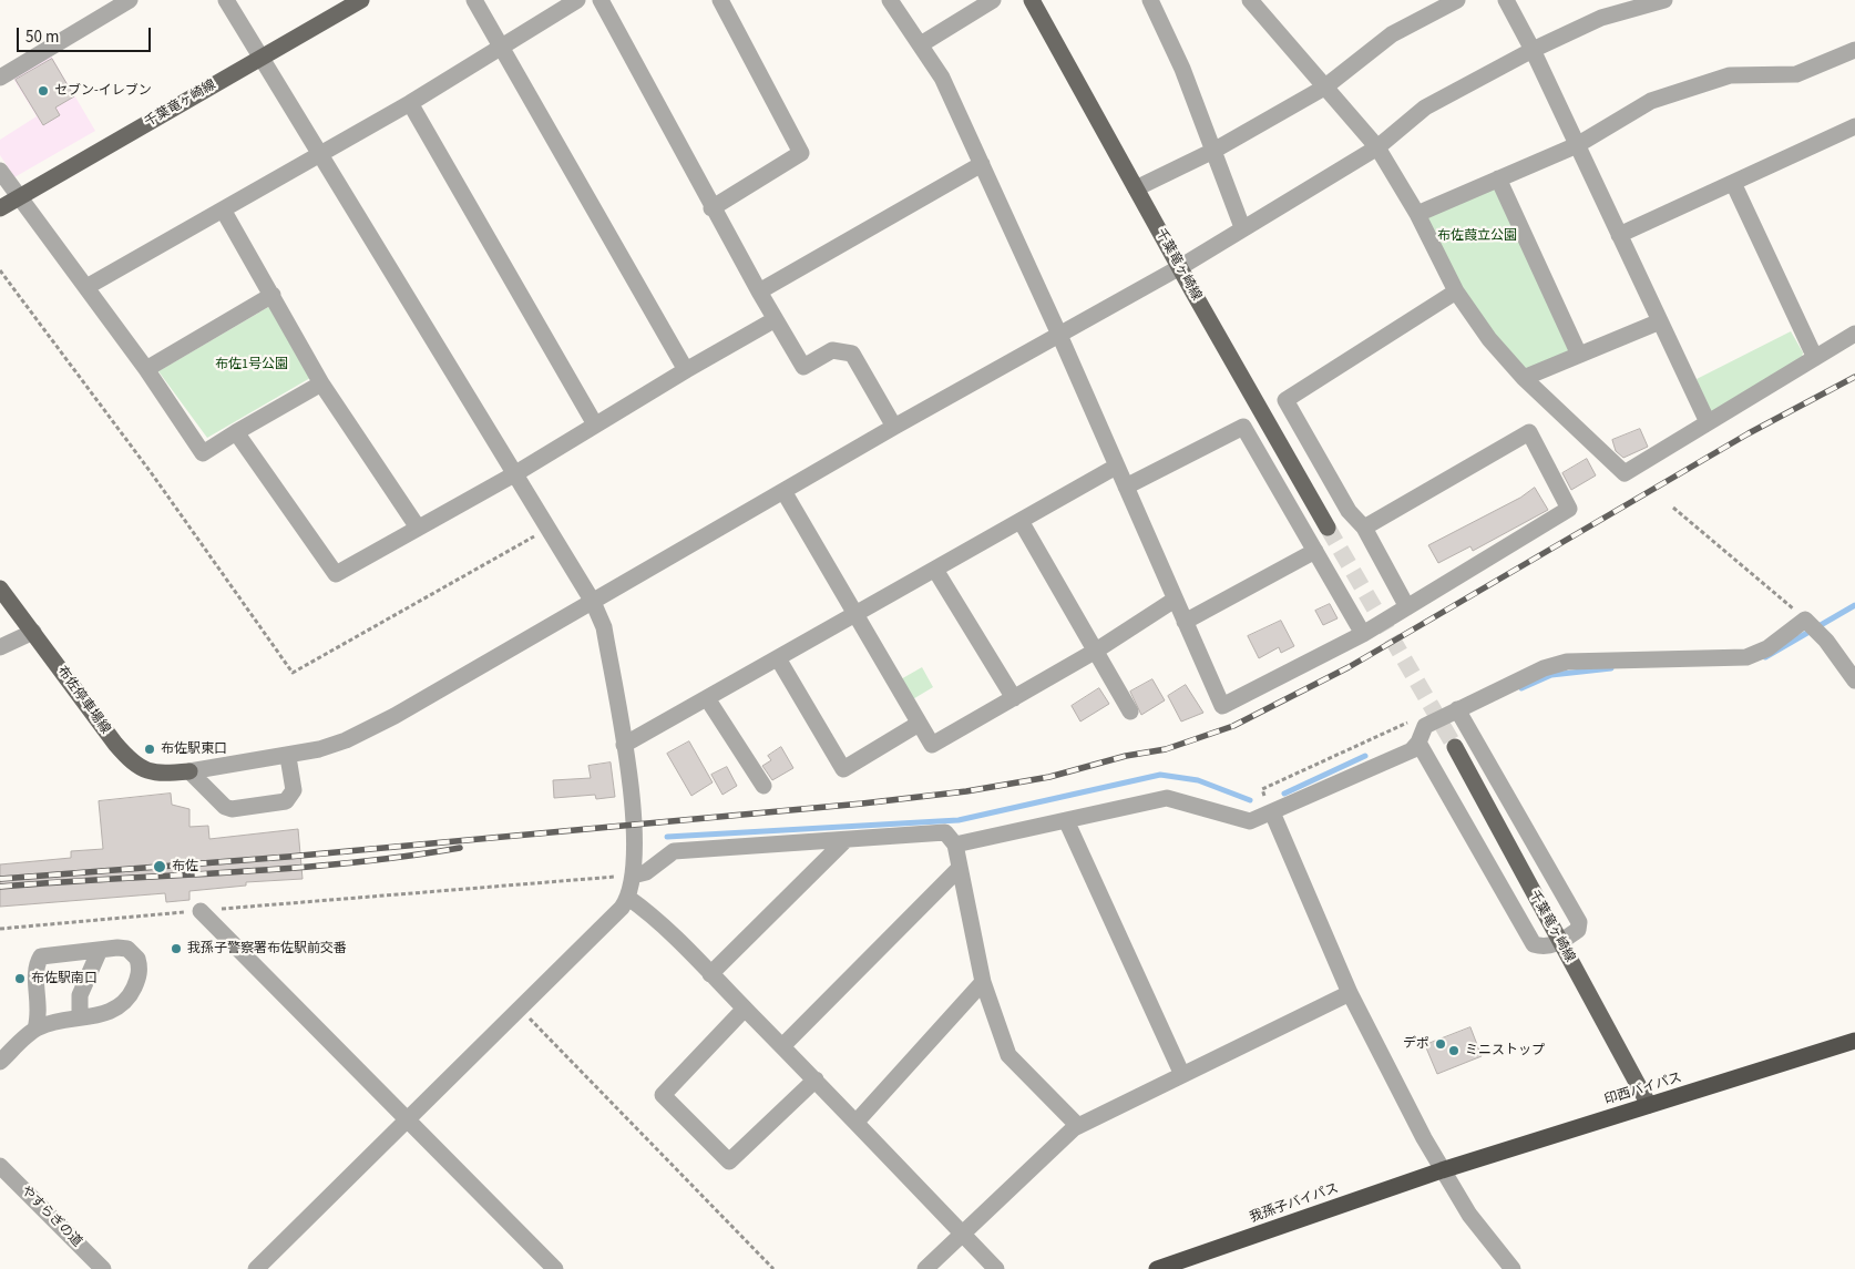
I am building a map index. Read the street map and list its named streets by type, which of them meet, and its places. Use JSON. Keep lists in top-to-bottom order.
{
  "streets": {
    "highway": ["印西バイパス", "我孫子バイパス"],
    "main road": ["千葉竜ヶ崎線", "布佐停車場線"],
    "street": ["やすらぎの道"]
  },
  "crossings": [
    ["千葉竜ヶ崎線", "印西バイパス"],
    ["印西バイパス", "我孫子バイパス"]
  ],
  "parks": ["布佐葭立公園", "布佐1号公園"],
  "places": [
    "セブン-イレブン",
    "布佐駅東口",
    "布佐",
    "我孫子警察署布佐駅前交番",
    "布佐駅南口",
    "デポ",
    "ミニストップ"
  ],
  "scale_bar": "50 m"
}
